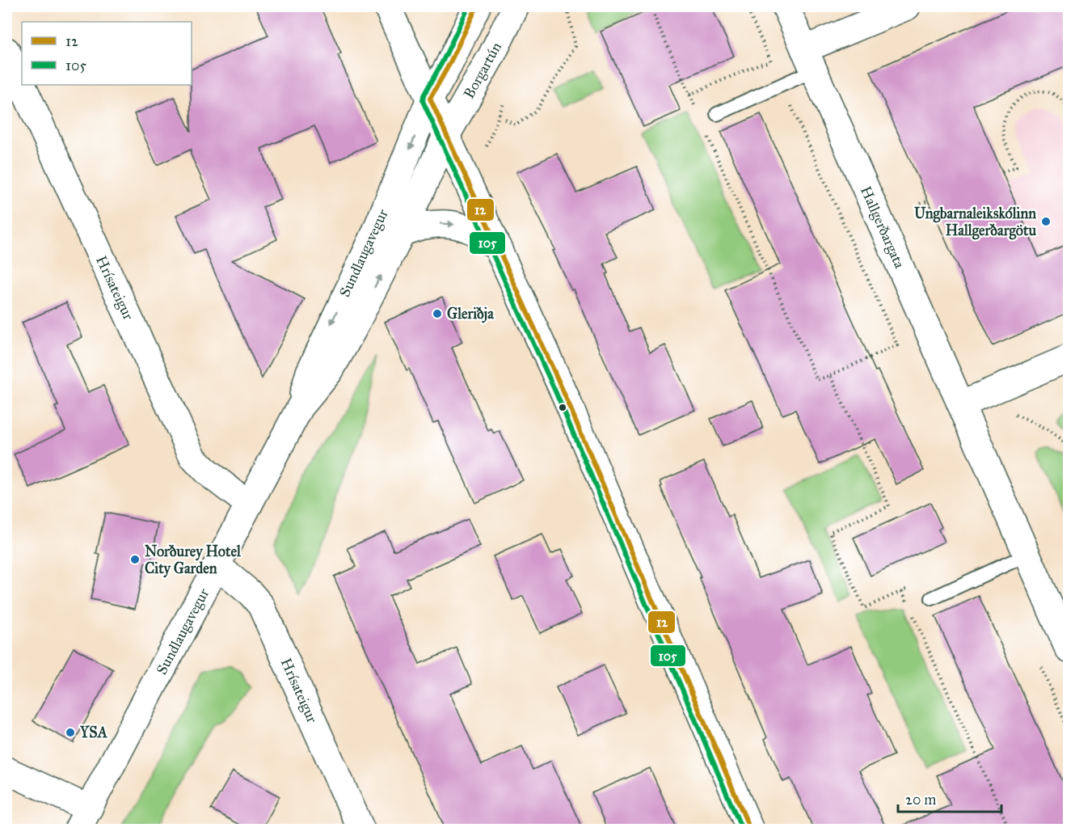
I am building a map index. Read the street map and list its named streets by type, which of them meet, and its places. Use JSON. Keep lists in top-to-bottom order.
{
  "streets": {
    "street": [
      "Borgartún",
      "Hallgerðargata",
      "Sundlaugavegur",
      "Hrísateigur"
    ]
  },
  "crossings": [
    ["Borgartún", "Sundlaugavegur"],
    ["Sundlaugavegur", "Hrísateigur"]
  ],
  "places": [
    "Ungbarnaleikskólinn Hallgerðargötu",
    "Gleriðja",
    "Norðurey Hotel City Garden",
    "YSA"
  ],
  "lines": ["transit line 12", "transit line 105"],
  "legend": ["12", "105"],
  "scale_bar": "20 m"
}
